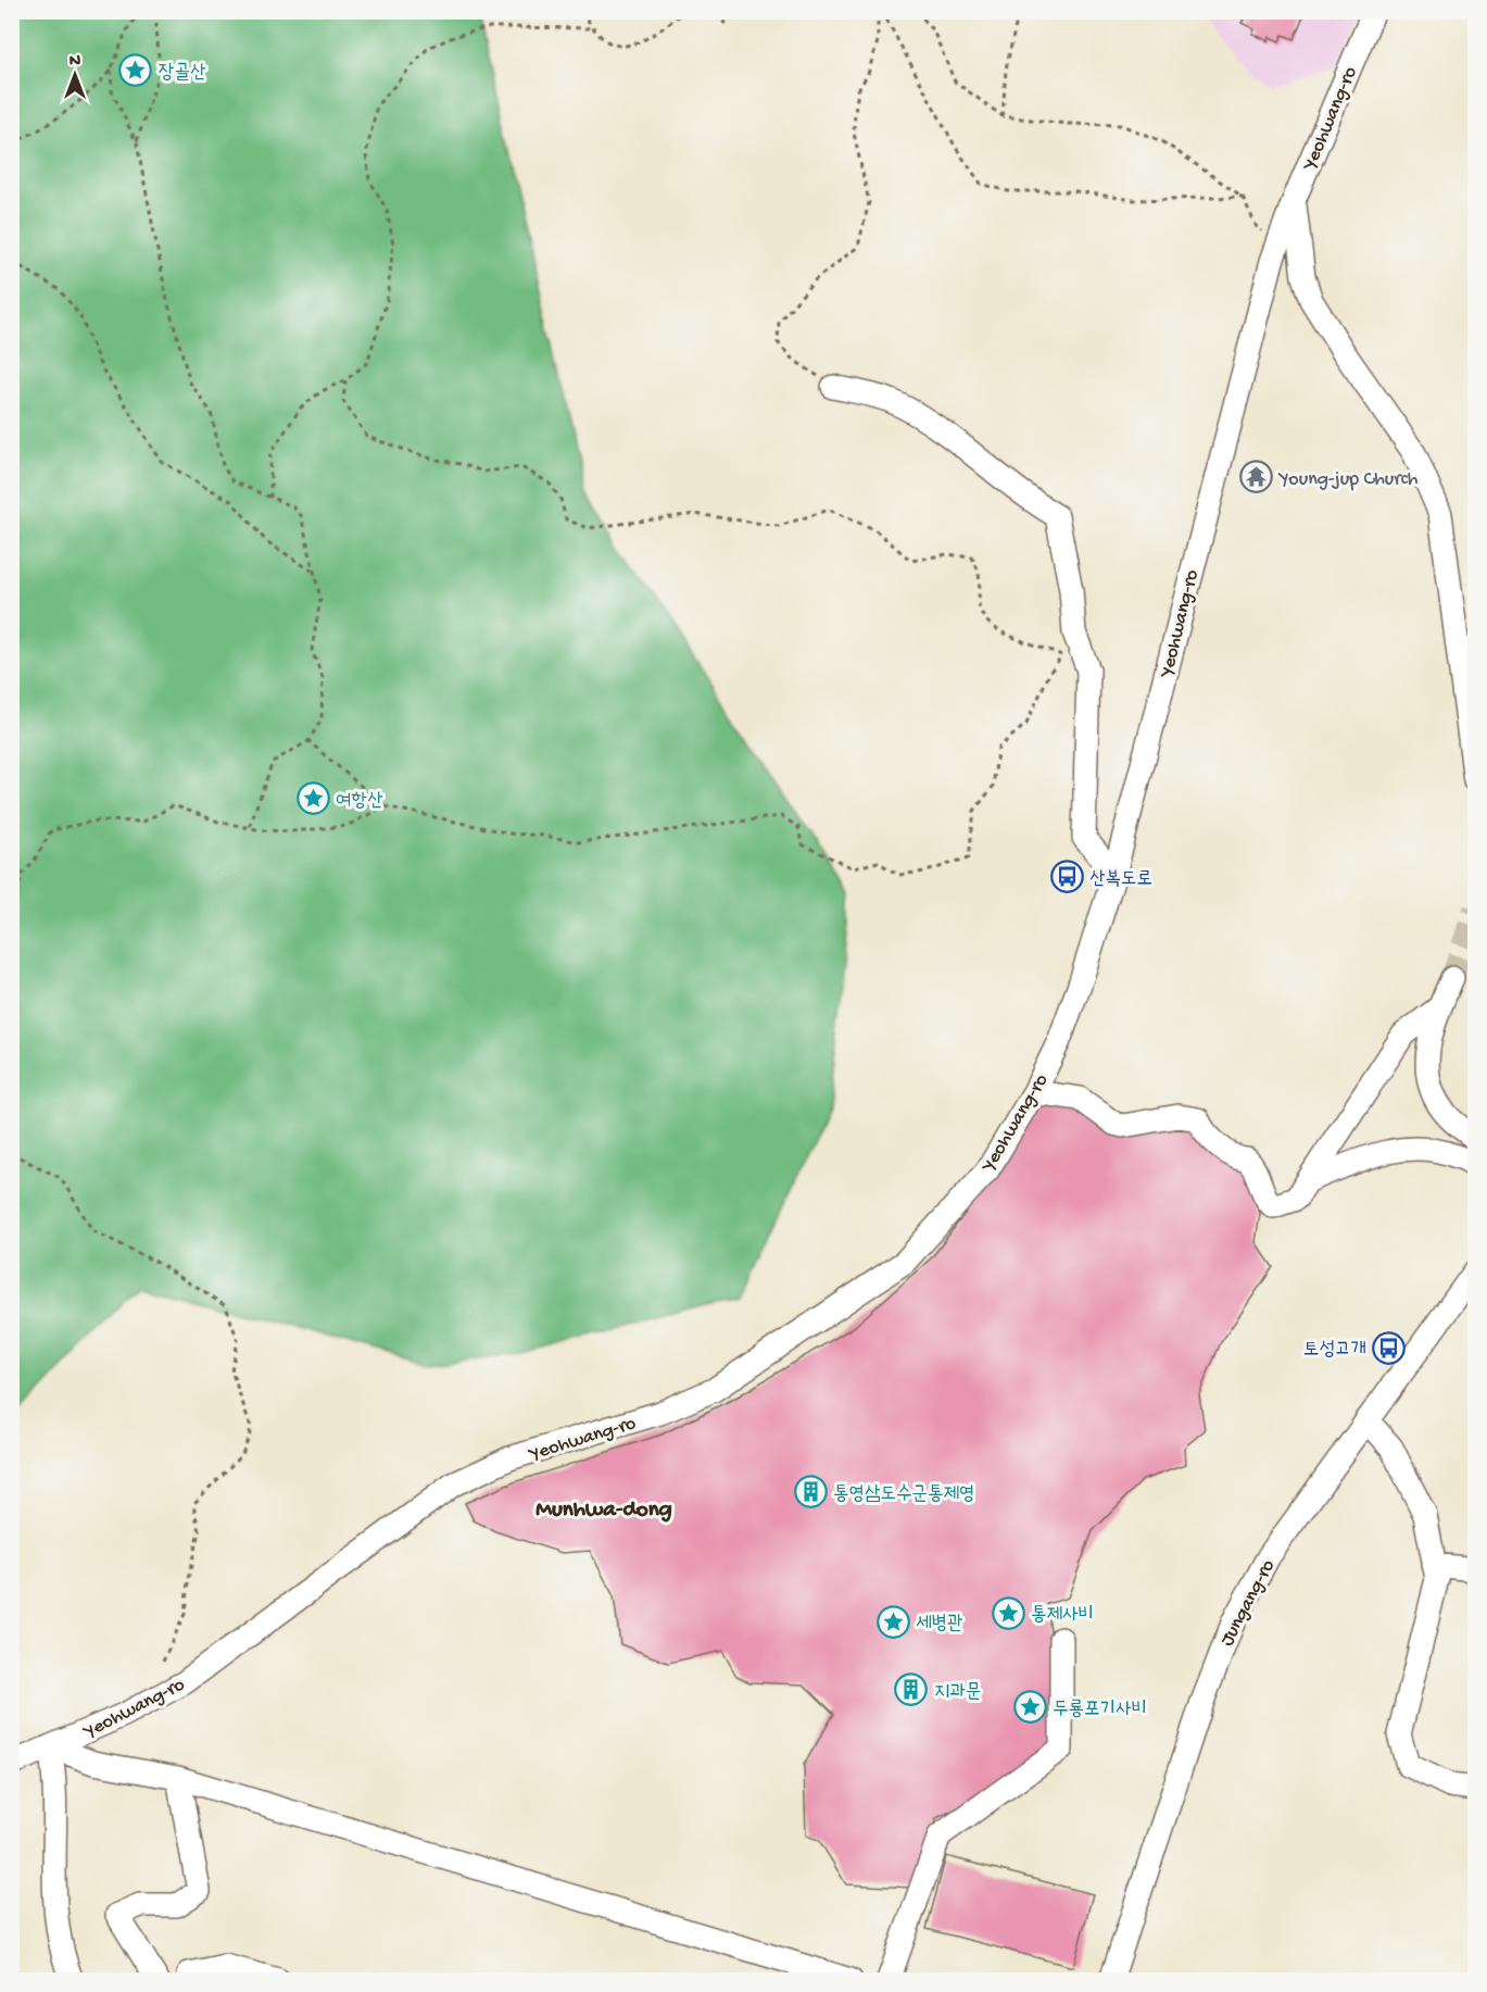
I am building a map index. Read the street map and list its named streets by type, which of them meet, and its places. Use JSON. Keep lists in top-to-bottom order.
{
  "streets": {
    "street": ["Yeohwang-ro", "Jungang-ro"]
  },
  "districts": ["Munhwa-dong"],
  "places": {
    "place": [
      "장골산",
      "여항산",
      "통제사비",
      "세병관",
      "두룡포기사비"
    ],
    "temple": ["Young-jup Church"],
    "bus stop": ["산복도로", "토성고개"],
    "building": ["통영삼도수군통제영", "지과문"]
  },
  "north": "top"
}
